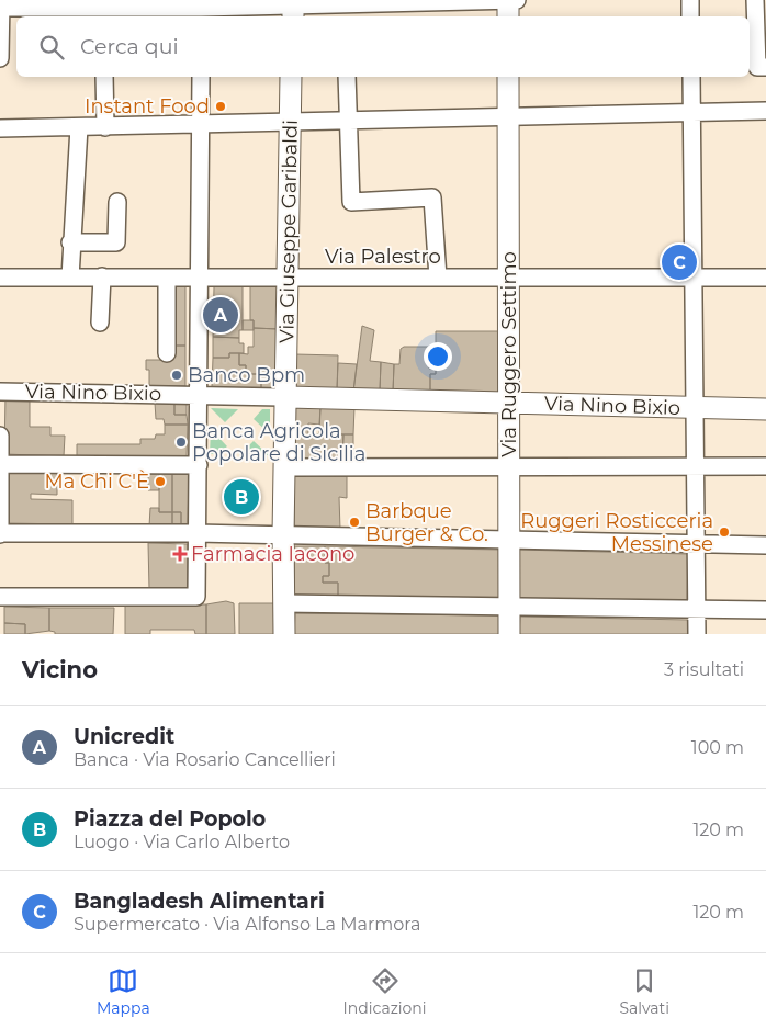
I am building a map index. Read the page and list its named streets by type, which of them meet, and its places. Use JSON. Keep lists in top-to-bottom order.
{
  "streets": {
    "main road": ["Via Giuseppe Garibaldi", "Via Ruggero Settimo", "Via Nino Bixio"],
    "street": ["Via Palestro"]
  },
  "crossings": [
    ["Via Giuseppe Garibaldi", "Via Palestro"],
    ["Via Giuseppe Garibaldi", "Via Nino Bixio"],
    ["Via Palestro", "Via Ruggero Settimo"],
    ["Via Ruggero Settimo", "Via Nino Bixio"]
  ],
  "places": {
    "other": [
      "Instant Food",
      "Banco Bpm",
      "Banca Agricola Popolare di Sicilia",
      "Ma Chi C'È",
      "Barbque Burger & Co.",
      "Ruggeri Rosticceria Messinese"
    ],
    "health": ["Farmacia Iacono"]
  },
  "page": {
    "search": "Cerca qui",
    "pins": ["C", "A", "B"],
    "heading": ["Vicino", "3 risultati"],
    "list": [
      {
        "mark": "A",
        "name": "Unicredit",
        "note": "Banca · Via Rosario Cancellieri",
        "value": "100 m"
      },
      {
        "mark": "B",
        "name": "Piazza del Popolo",
        "note": "Luogo · Via Carlo Alberto",
        "value": "120 m"
      },
      {
        "mark": "C",
        "name": "Bangladesh Alimentari",
        "note": "Supermercato · Via Alfonso La Marmora",
        "value": "120 m"
      }
    ],
    "nav": ["Mappa", "Indicazioni", "Salvati"]
  }
}
